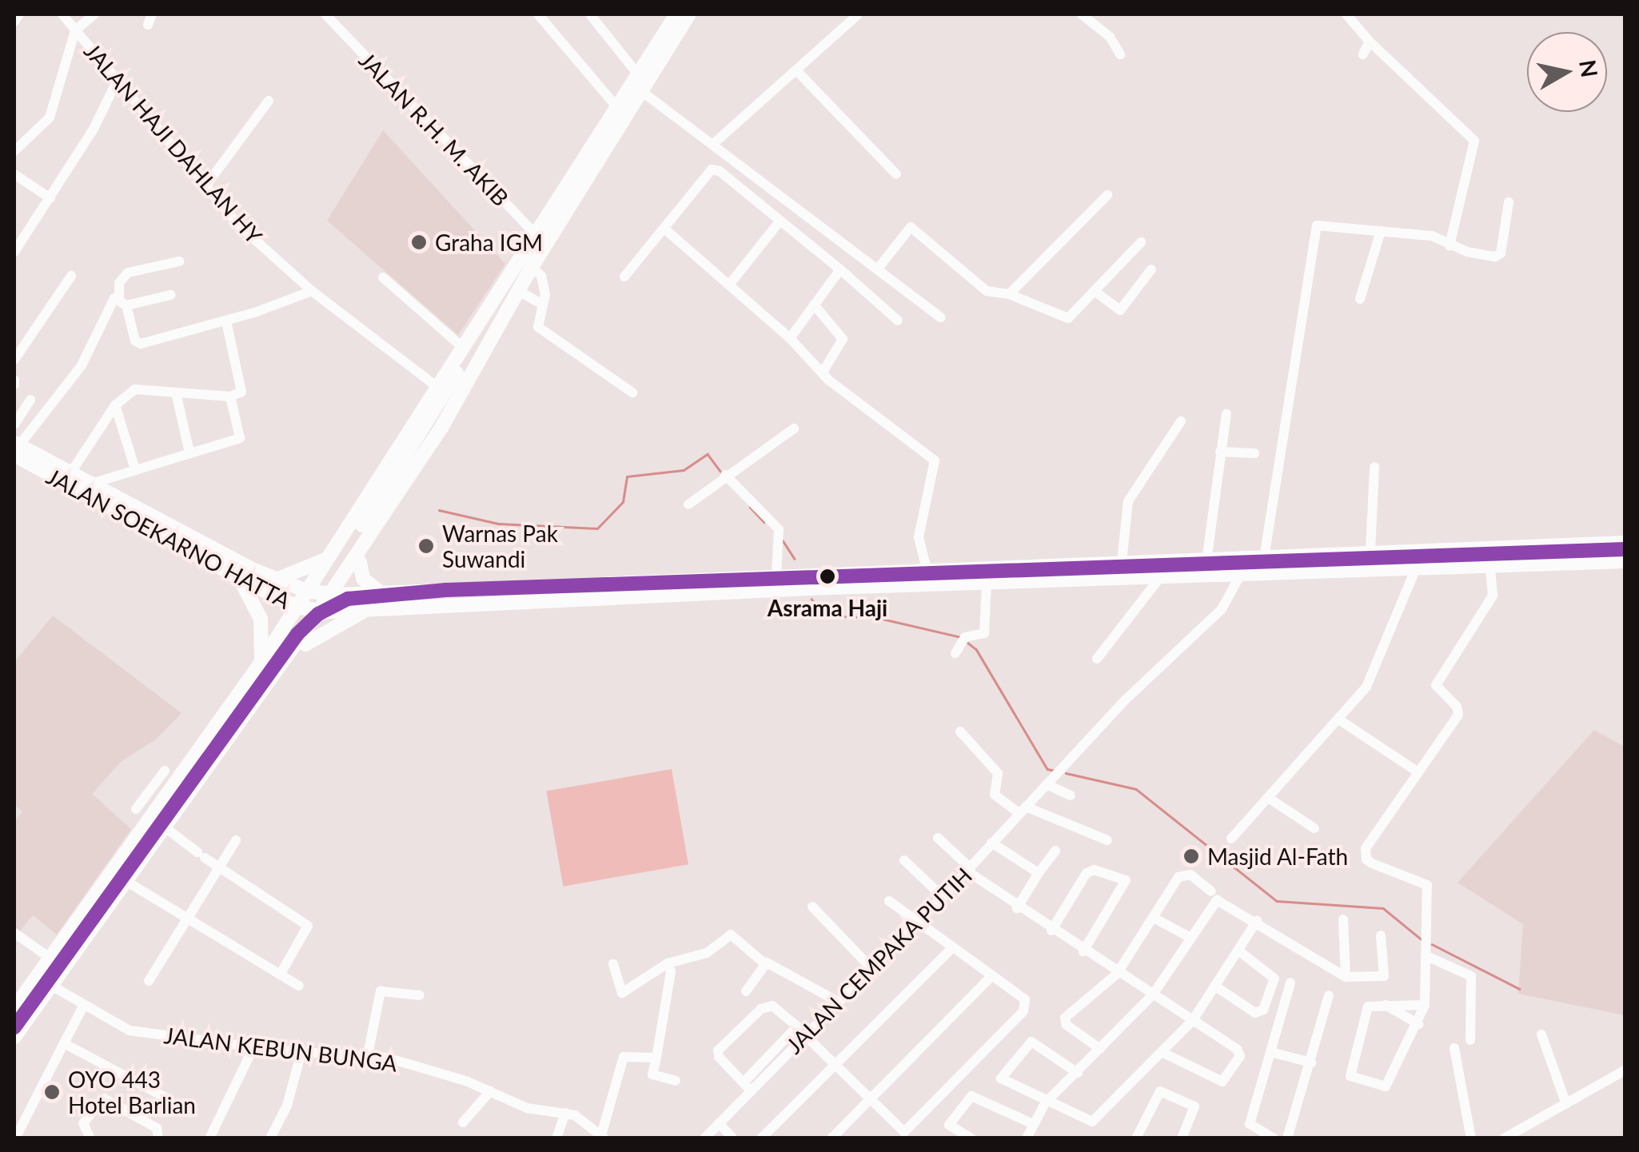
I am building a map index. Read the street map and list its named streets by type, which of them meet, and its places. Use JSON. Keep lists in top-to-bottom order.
{
  "streets": {
    "highway": ["JALAN SOEKARNO HATTA"],
    "street": [
      "JALAN R.H. M. AKIB",
      "JALAN HAJI DAHLAN HY",
      "JALAN CEMPAKA PUTIH",
      "JALAN KEBUN BUNGA"
    ]
  },
  "places": [
    "Graha IGM",
    "Warnas Pak Suwandi",
    "Asrama Haji",
    "Masjid Al-Fath",
    "OYO 443 Hotel Barlian"
  ],
  "north": "right"
}
